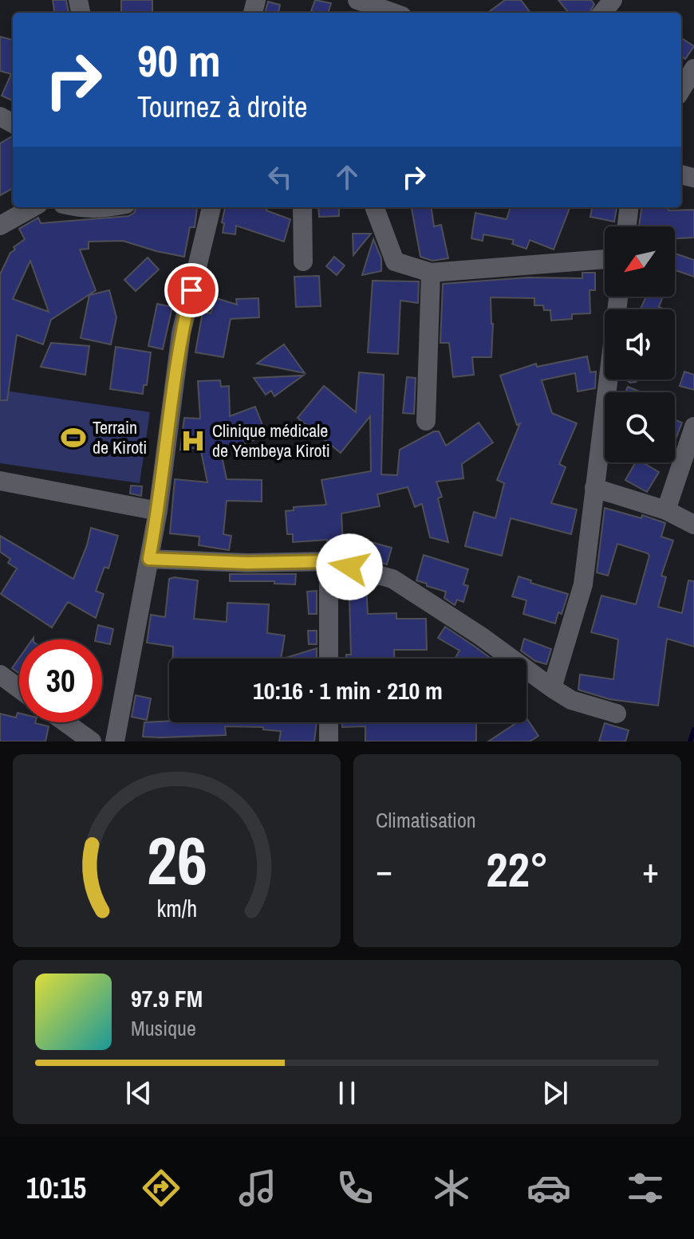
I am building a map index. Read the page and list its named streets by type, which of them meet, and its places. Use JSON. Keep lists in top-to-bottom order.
{
  "places": {
    "sports": ["Terrain de Kiroti"],
    "hospital": ["Clinique médicale de Yembeya Kiroti"]
  },
  "north": "bottom left",
  "page": {
    "turn": ["90 m", "Tournez à droite"],
    "limit": "30",
    "trip": "10:16 · 1 min · 210 m",
    "tile": "Climatisation",
    "heat": ["−", "22°", "+"],
    "song": ["97.9 FM", "Musique"],
    "tabs": "10:15",
    "gauge": ["26", "km/h"]
  }
}
